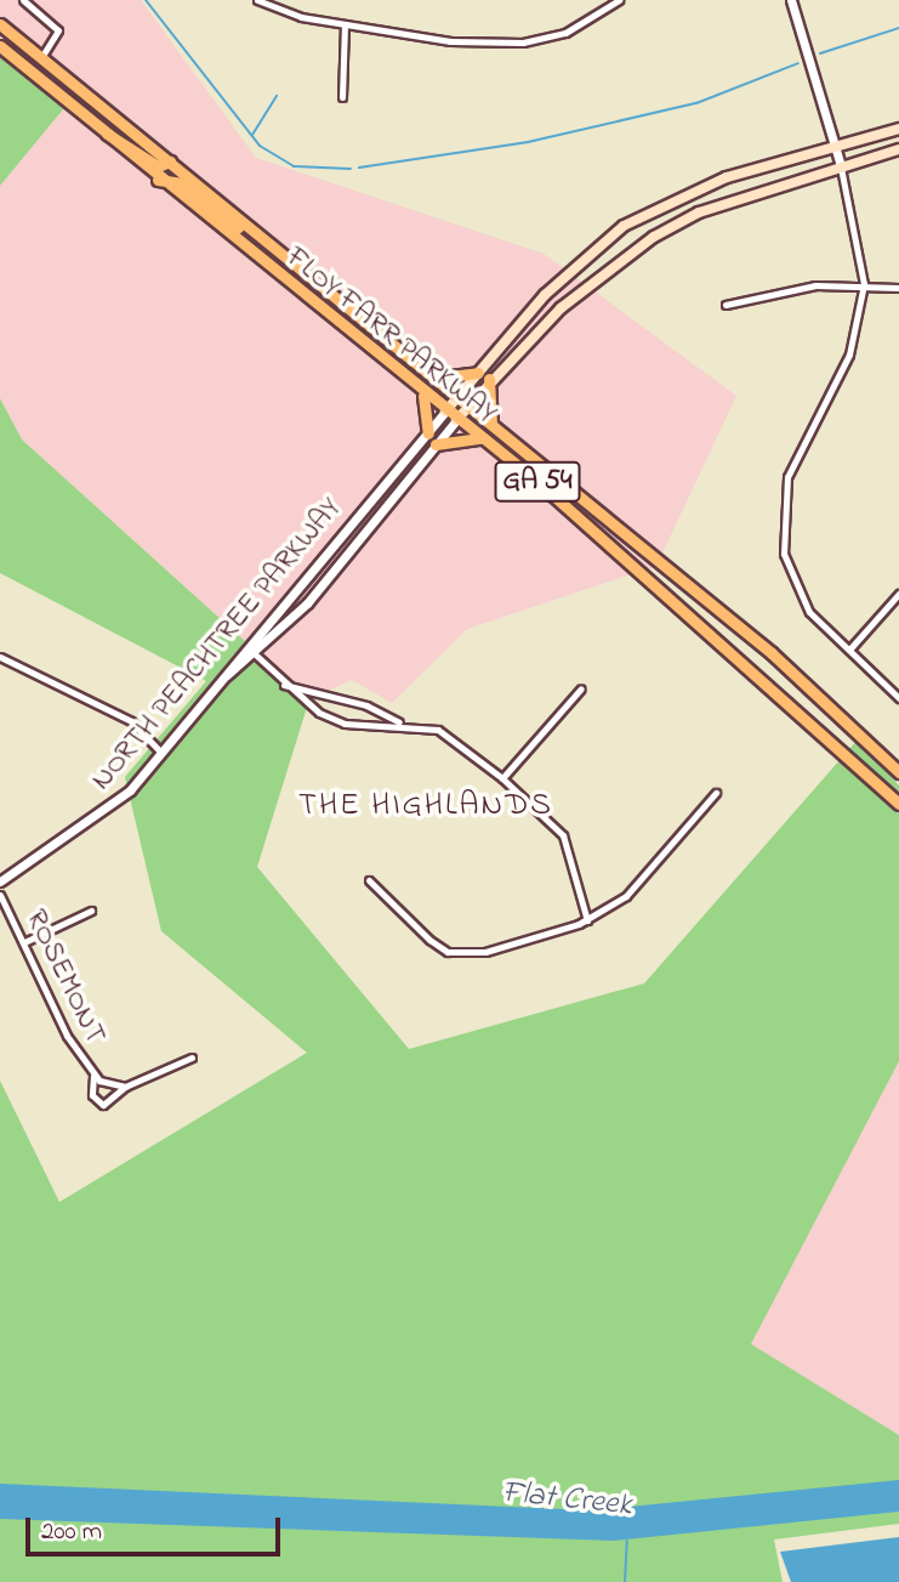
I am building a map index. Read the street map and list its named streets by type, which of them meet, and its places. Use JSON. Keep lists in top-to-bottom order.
{
  "streets": {
    "main road": ["FLOY FARR PARKWAY", "GA 54"],
    "street": ["NORTH PEACHTREE PARKWAY", "ROSEMONT"]
  },
  "crossings": [
    ["FLOY FARR PARKWAY", "NORTH PEACHTREE PARKWAY"]
  ],
  "districts": ["THE HIGHLANDS"],
  "water": ["Flat Creek"],
  "scale_bar": "200 m"
}
